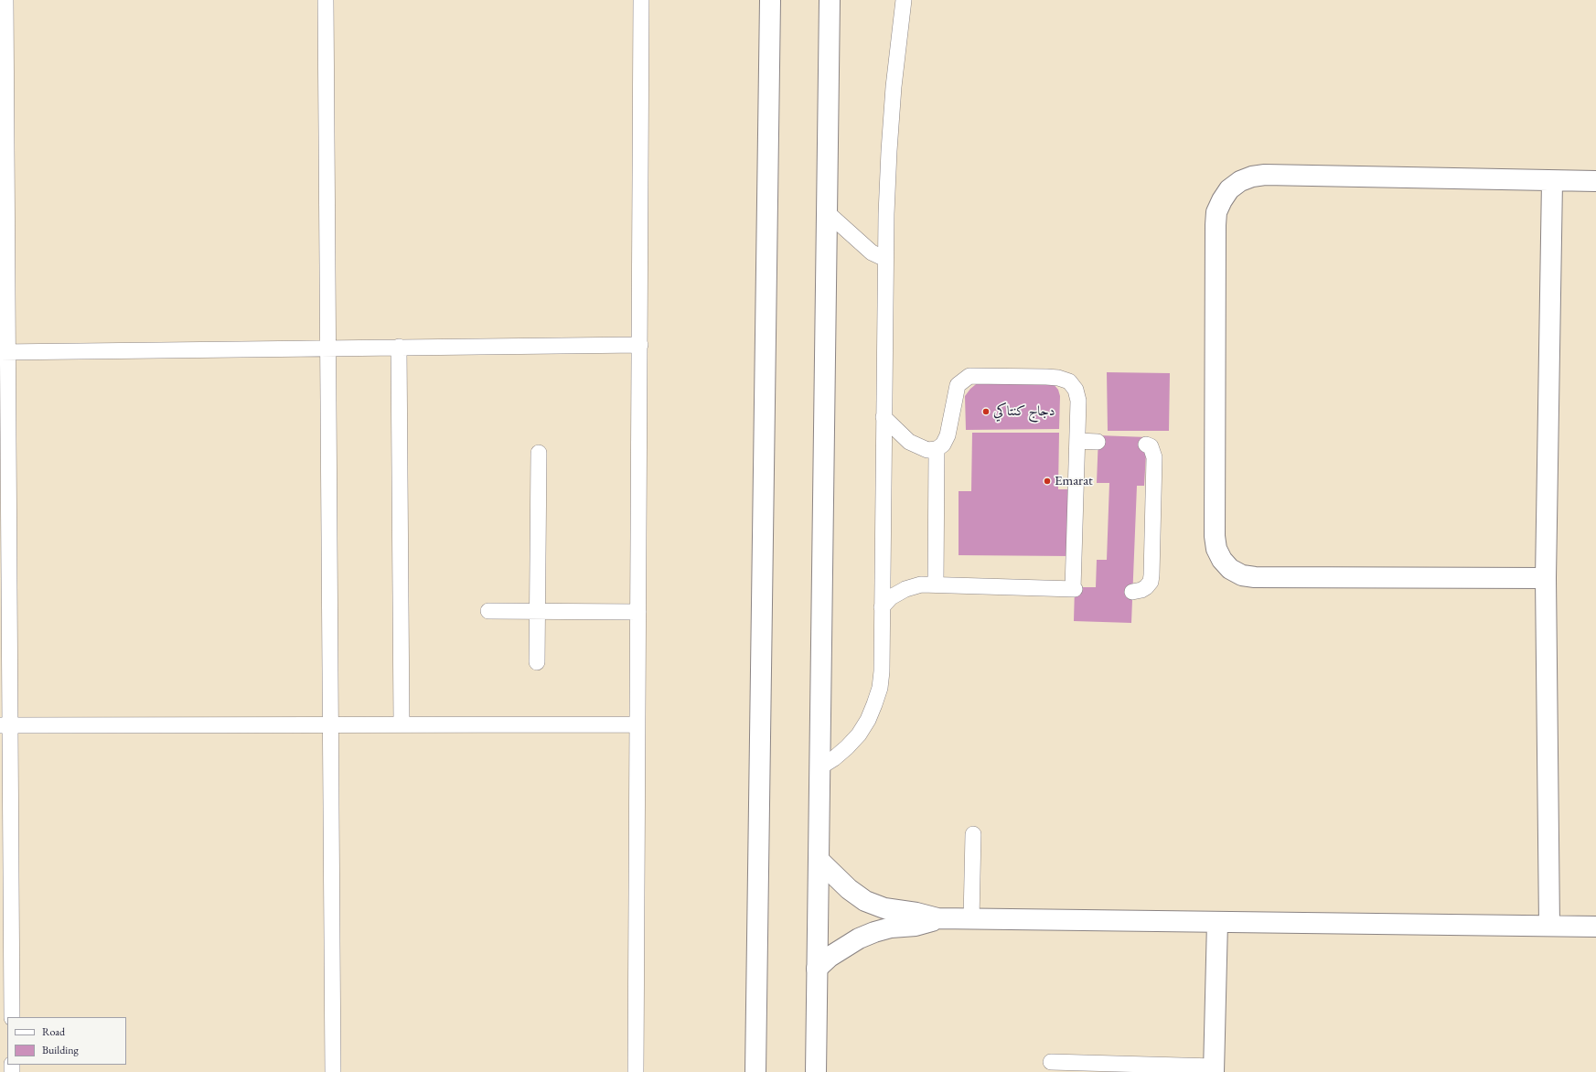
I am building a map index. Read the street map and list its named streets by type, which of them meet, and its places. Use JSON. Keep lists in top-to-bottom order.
{
  "places": ["دجاج كنتاكي", "Emarat"],
  "legend": ["Road", "Building"]
}
